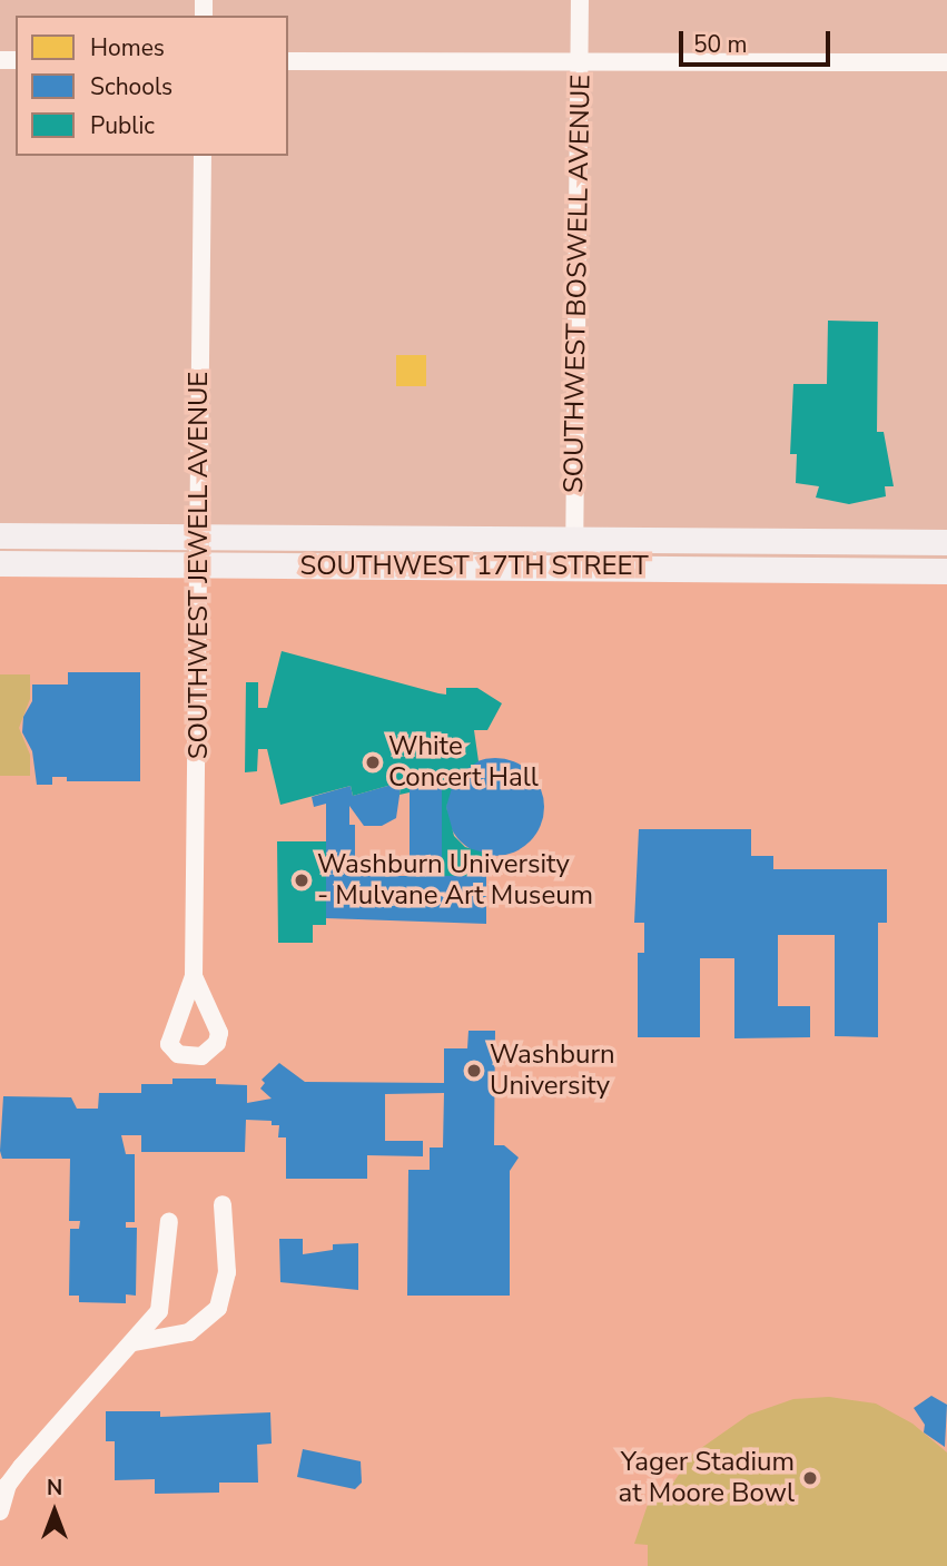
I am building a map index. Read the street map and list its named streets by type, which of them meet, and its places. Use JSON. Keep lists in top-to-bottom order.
{
  "streets": {
    "main road": ["SOUTHWEST 17TH STREET"],
    "street": ["SOUTHWEST BOSWELL AVENUE", "SOUTHWEST JEWELL AVENUE"]
  },
  "crossings": [
    ["SOUTHWEST BOSWELL AVENUE", "SOUTHWEST 17TH STREET"],
    ["SOUTHWEST JEWELL AVENUE", "SOUTHWEST 17TH STREET"]
  ],
  "places": [
    "White Concert Hall",
    "Washburn University - Mulvane Art Museum",
    "Washburn University",
    "Yager Stadium at Moore Bowl"
  ],
  "legend": ["Homes", "Schools", "Public"],
  "scale_bar": "50 m",
  "north": "top"
}
